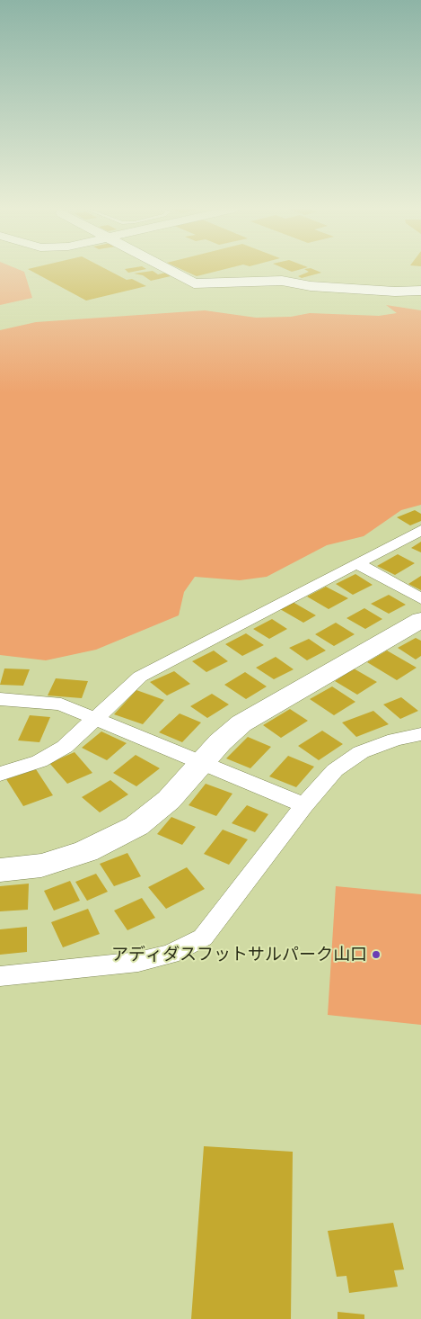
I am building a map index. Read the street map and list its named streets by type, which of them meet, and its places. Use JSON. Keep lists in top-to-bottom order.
{
  "places": ["アディダスフットサルパーク山口"]
}
